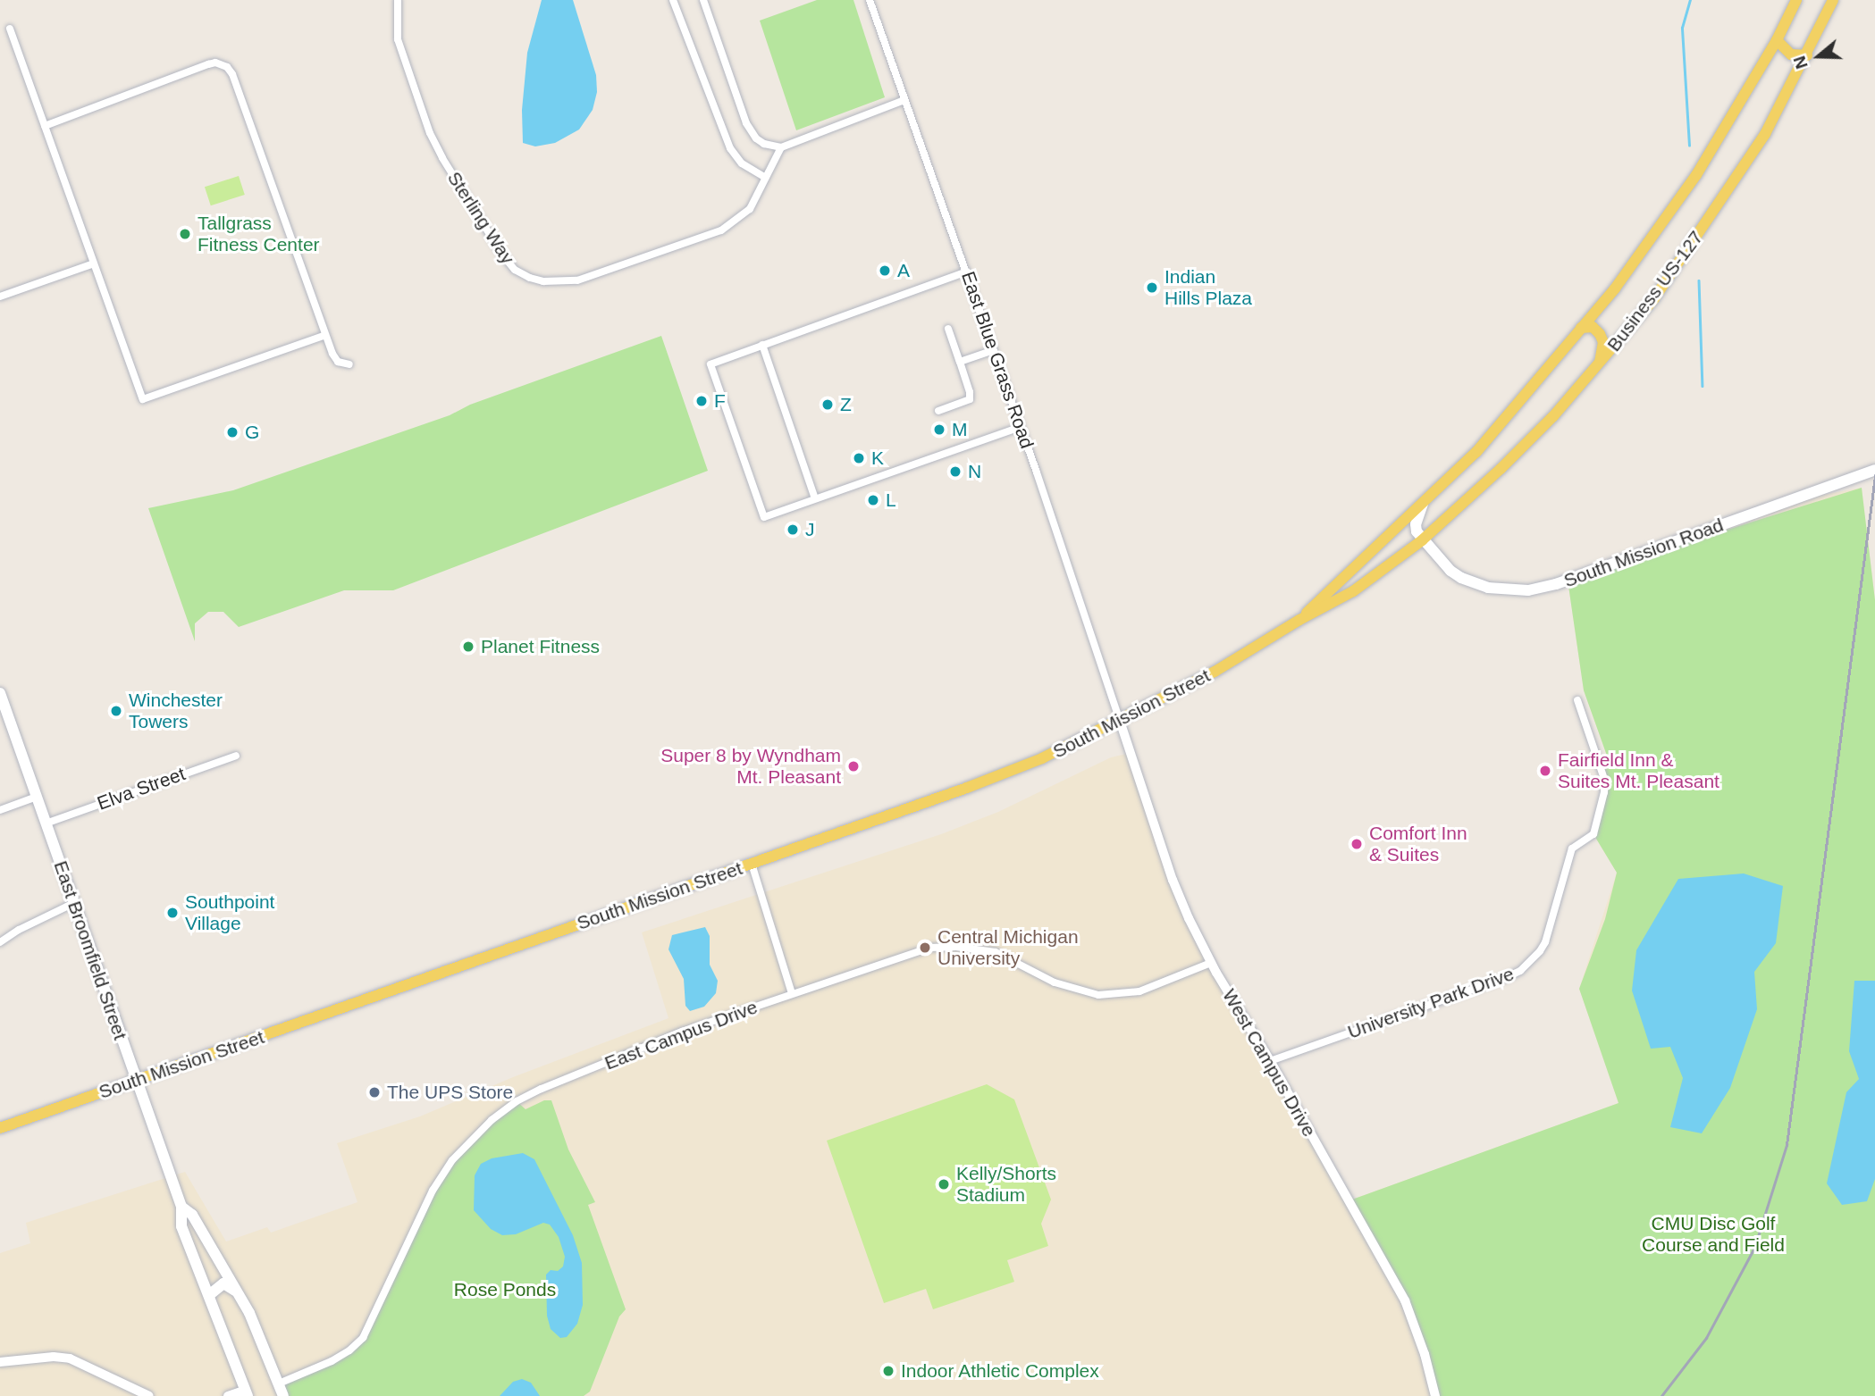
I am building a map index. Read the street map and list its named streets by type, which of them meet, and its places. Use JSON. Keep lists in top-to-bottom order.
{
  "streets": {
    "main road": [
      "Business US-127",
      "South Mission Road",
      "South Mission Street",
      "East Broomfield Street"
    ],
    "street": [
      "Sterling Way",
      "East Blue Grass Road",
      "Elva Street",
      "University Park Drive",
      "East Campus Drive",
      "West Campus Drive"
    ]
  },
  "crossings": [
    ["Business US-127", "South Mission Road"],
    ["Business US-127", "South Mission Street"],
    ["East Blue Grass Road", "South Mission Street"],
    ["East Blue Grass Road", "West Campus Drive"],
    ["South Mission Road", "South Mission Street"],
    ["South Mission Street", "East Broomfield Street"],
    ["South Mission Street", "West Campus Drive"],
    ["Elva Street", "East Broomfield Street"],
    ["East Broomfield Street", "East Campus Drive"],
    ["University Park Drive", "West Campus Drive"],
    ["East Campus Drive", "West Campus Drive"]
  ],
  "parks": ["CMU Disc Golf Course and Field", "Rose Ponds"],
  "places": [
    "Tallgrass Fitness Center",
    "A",
    "Indian Hills Plaza",
    "F",
    "Z",
    "M",
    "G",
    "K",
    "N",
    "L",
    "J",
    "Planet Fitness",
    "Winchester Towers",
    "Super 8 by Wyndham Mt. Pleasant",
    "Fairfield Inn & Suites Mt. Pleasant",
    "Comfort Inn & Suites",
    "Southpoint Village",
    "Central Michigan University",
    "The UPS Store",
    "Kelly/Shorts Stadium",
    "Indoor Athletic Complex"
  ],
  "north": "left"
}
